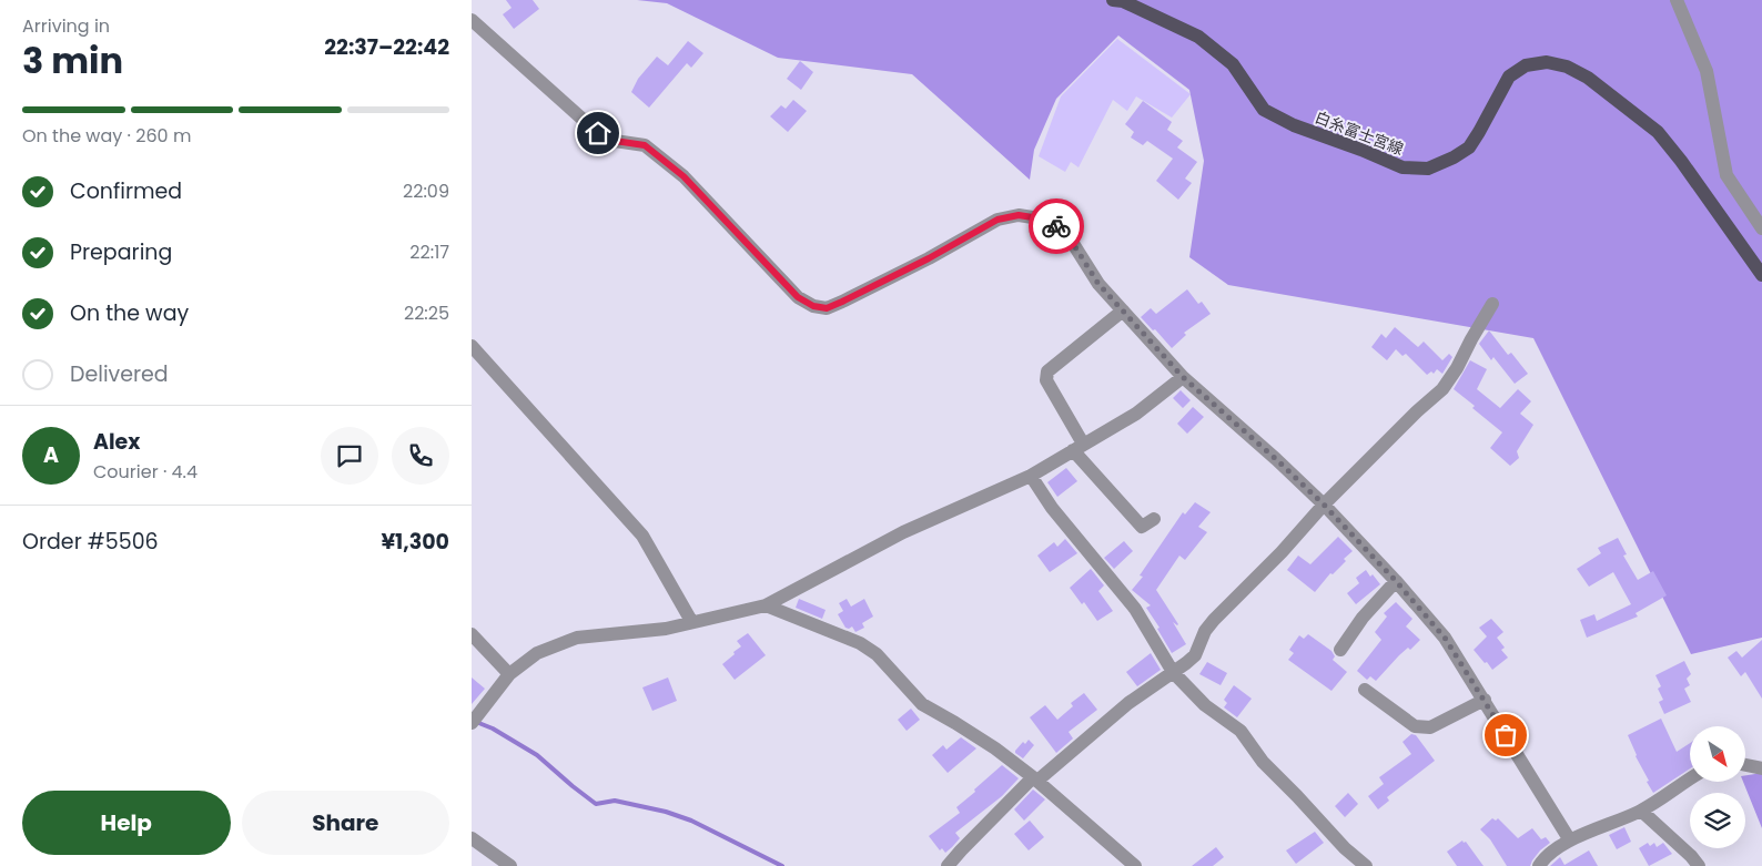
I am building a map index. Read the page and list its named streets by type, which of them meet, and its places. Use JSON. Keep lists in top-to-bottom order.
{
  "streets": {
    "main road": ["白糸富士宮線"]
  },
  "north": "bottom right",
  "page": {
    "heading": ["3 min", "Arriving in", "22:37–22:42"],
    "panel": [
      "Alex",
      "Courier · 4.4",
      "Order #5506",
      "¥1,300"
    ],
    "bar": "On the way · 260 m",
    "list": [
      ["Confirmed", "22:09"],
      ["Preparing", "22:17"],
      ["On the way", "22:25"],
      "Delivered"
    ],
    "round": "A",
    "buttons": ["Help", "Share"]
  }
}
